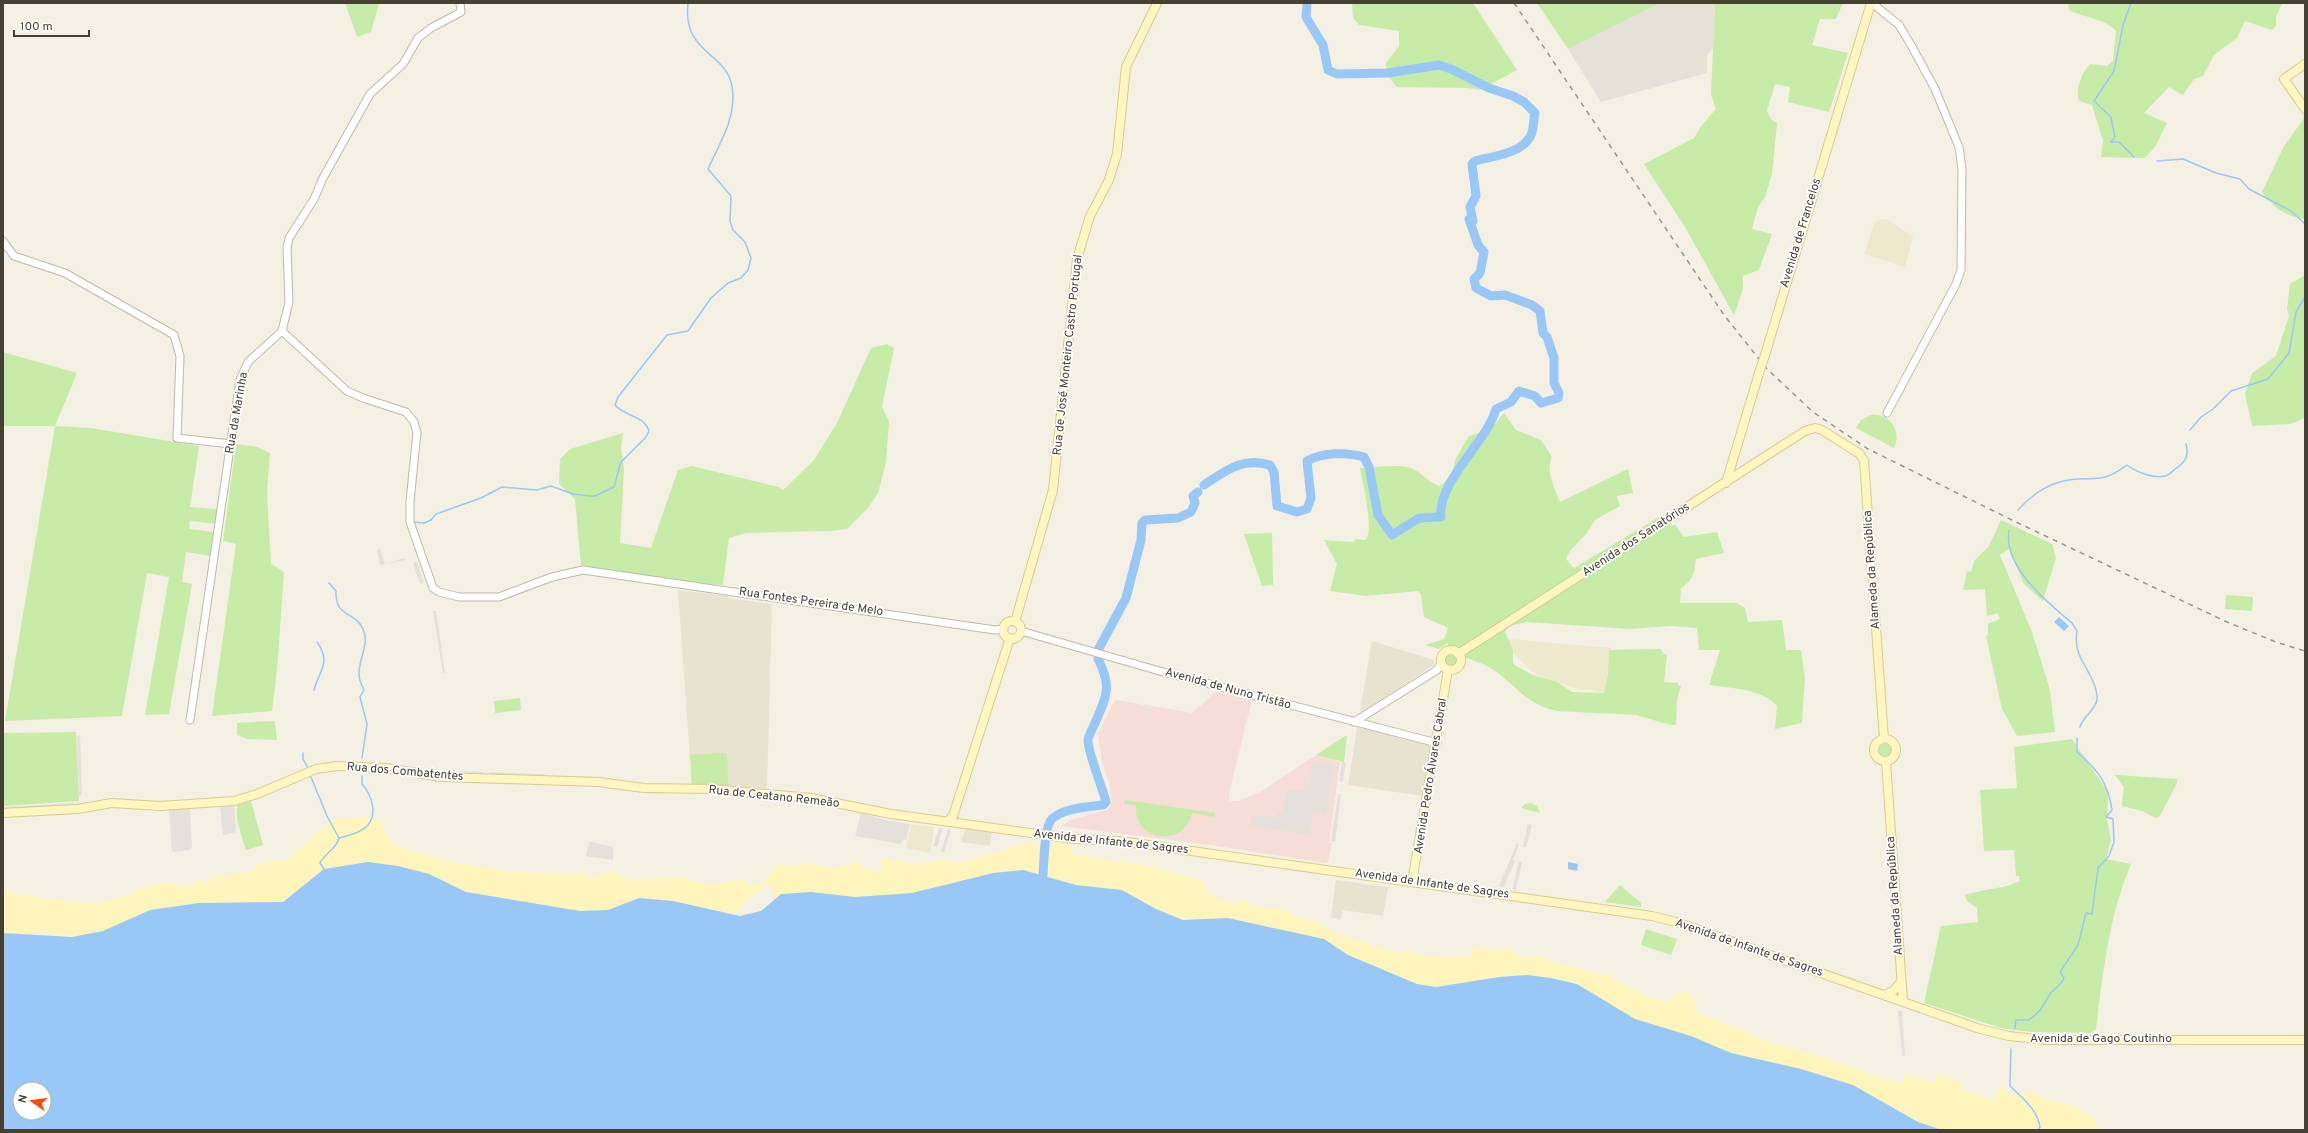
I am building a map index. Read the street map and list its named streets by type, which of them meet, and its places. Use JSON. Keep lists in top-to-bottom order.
{
  "streets": {
    "main road": [
      "Avenida de Francelos",
      "Rua de José Monteiro Castro Portugal",
      "Avenida dos Sanatórios",
      "Alameda da República",
      "Rua dos Combatentes",
      "Avenida Pedro Álvares Cabral",
      "Rua de Ceatano Remeão",
      "Avenida de Infante de Sagres",
      "Avenida de Gago Coutinho"
    ],
    "street": ["Rua da Marinha", "Rua Fontes Pereira de Melo", "Avenida de Nuno Tristão"]
  },
  "crossings": [
    ["Avenida de Francelos", "Avenida dos Sanatórios"],
    ["Rua de José Monteiro Castro Portugal", "Rua Fontes Pereira de Melo"],
    ["Rua de José Monteiro Castro Portugal", "Avenida de Nuno Tristão"],
    ["Rua da Marinha", "Rua Fontes Pereira de Melo"],
    ["Avenida dos Sanatórios", "Alameda da República"],
    ["Avenida dos Sanatórios", "Avenida de Nuno Tristão"],
    ["Avenida dos Sanatórios", "Avenida Pedro Álvares Cabral"],
    ["Alameda da República", "Avenida de Infante de Sagres"],
    ["Alameda da República", "Avenida de Gago Coutinho"],
    ["Rua Fontes Pereira de Melo", "Avenida de Nuno Tristão"],
    ["Avenida de Nuno Tristão", "Avenida Pedro Álvares Cabral"],
    ["Rua dos Combatentes", "Rua de Ceatano Remeão"],
    ["Avenida Pedro Álvares Cabral", "Avenida de Infante de Sagres"],
    ["Rua de Ceatano Remeão", "Avenida de Infante de Sagres"],
    ["Avenida de Infante de Sagres", "Avenida de Gago Coutinho"]
  ],
  "scale_bar": "100 m",
  "north": "left"
}
